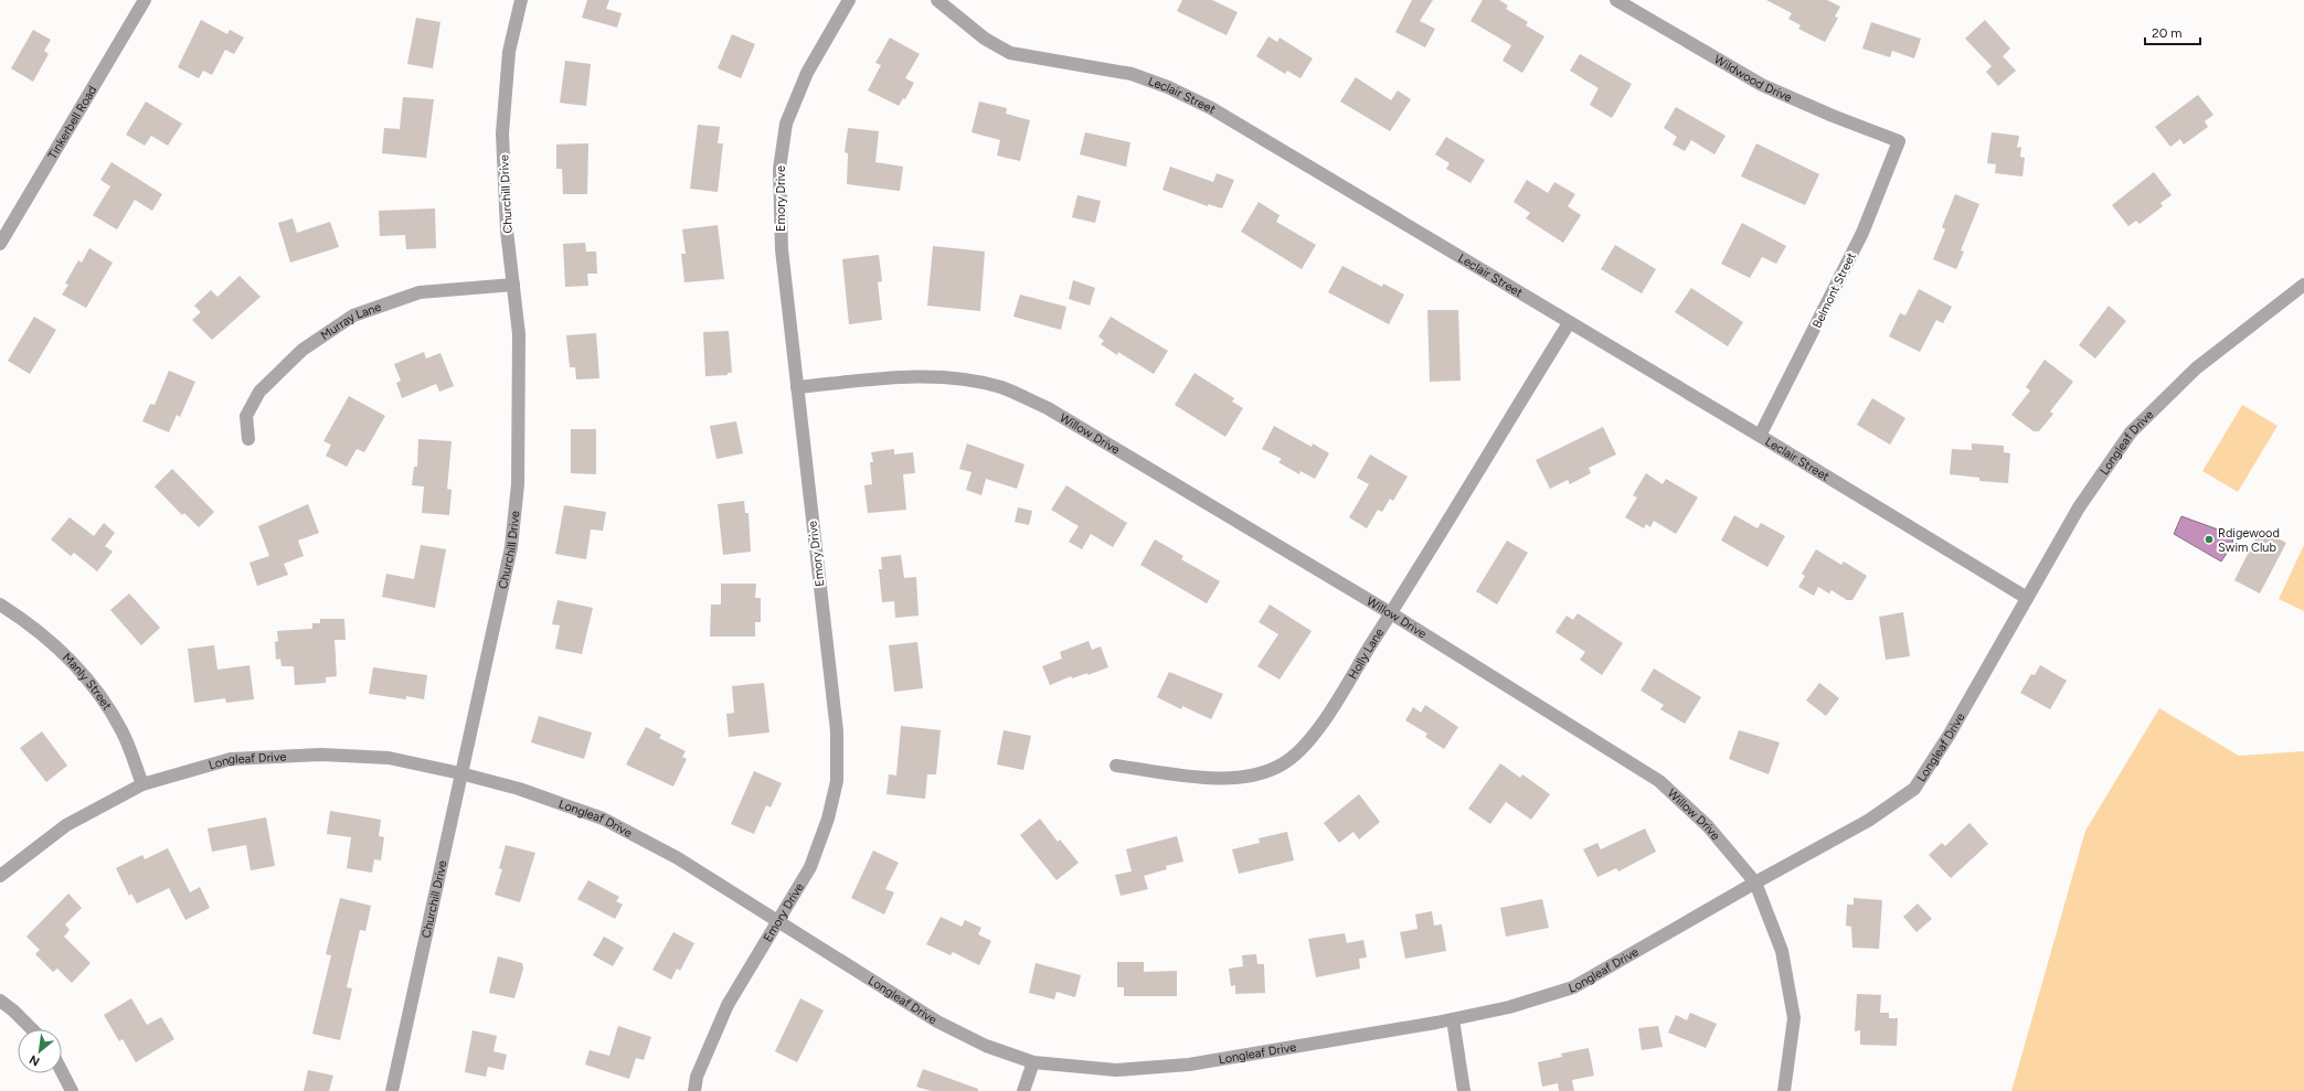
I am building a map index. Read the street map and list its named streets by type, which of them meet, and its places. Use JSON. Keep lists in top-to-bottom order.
{
  "streets": {
    "street": [
      "Wildwood Drive",
      "Leclair Street",
      "Tinkerbell Road",
      "Churchill Drive",
      "Emory Drive",
      "Belmont Street",
      "Murray Lane",
      "Willow Drive",
      "Longleaf Drive",
      "Holly Lane",
      "Manly Street"
    ]
  },
  "crossings": [
    ["Wildwood Drive", "Belmont Street"],
    ["Leclair Street", "Belmont Street"],
    ["Leclair Street", "Longleaf Drive"],
    ["Leclair Street", "Holly Lane"],
    ["Churchill Drive", "Murray Lane"],
    ["Churchill Drive", "Longleaf Drive"],
    ["Emory Drive", "Willow Drive"],
    ["Emory Drive", "Longleaf Drive"],
    ["Willow Drive", "Longleaf Drive"],
    ["Willow Drive", "Holly Lane"],
    ["Longleaf Drive", "Manly Street"]
  ],
  "places": ["Rdigewood Swim Club"],
  "scale_bar": "20 m",
  "north": "bottom left"
}
